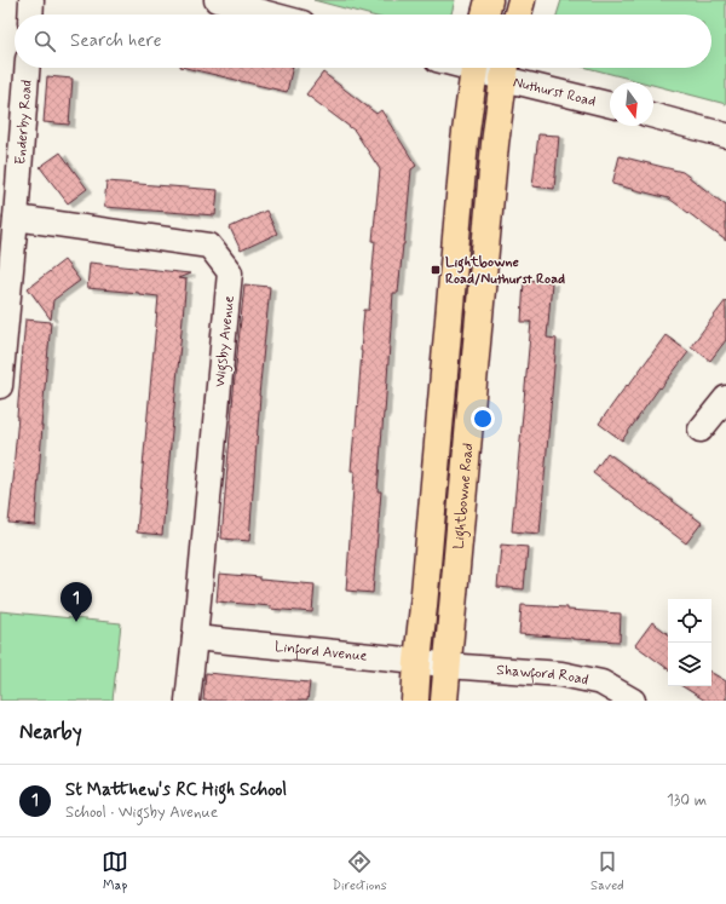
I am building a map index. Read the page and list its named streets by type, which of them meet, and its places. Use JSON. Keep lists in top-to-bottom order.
{
  "streets": {
    "main road": ["Lightbowne Road"],
    "street": [
      "Nuthurst Road",
      "Enderby Road",
      "Wigsby Avenue",
      "Linford Avenue",
      "Shawford Road"
    ]
  },
  "crossings": [
    ["Nuthurst Road", "Lightbowne Road"],
    ["Enderby Road", "Wigsby Avenue"],
    ["Wigsby Avenue", "Linford Avenue"],
    ["Lightbowne Road", "Linford Avenue"],
    ["Lightbowne Road", "Shawford Road"],
    ["Linford Avenue", "Shawford Road"]
  ],
  "places": {
    "transit": ["Lightbowne Road/Nuthurst Road"]
  },
  "north": "bottom",
  "page": {
    "search": "Search here",
    "pins": "1",
    "heading": "Nearby",
    "list": [
      {
        "mark": "1",
        "name": "St Matthew's RC High School",
        "note": "School · Wigsby Avenue",
        "value": "130 m"
      }
    ],
    "nav": ["Map", "Directions", "Saved"]
  }
}
